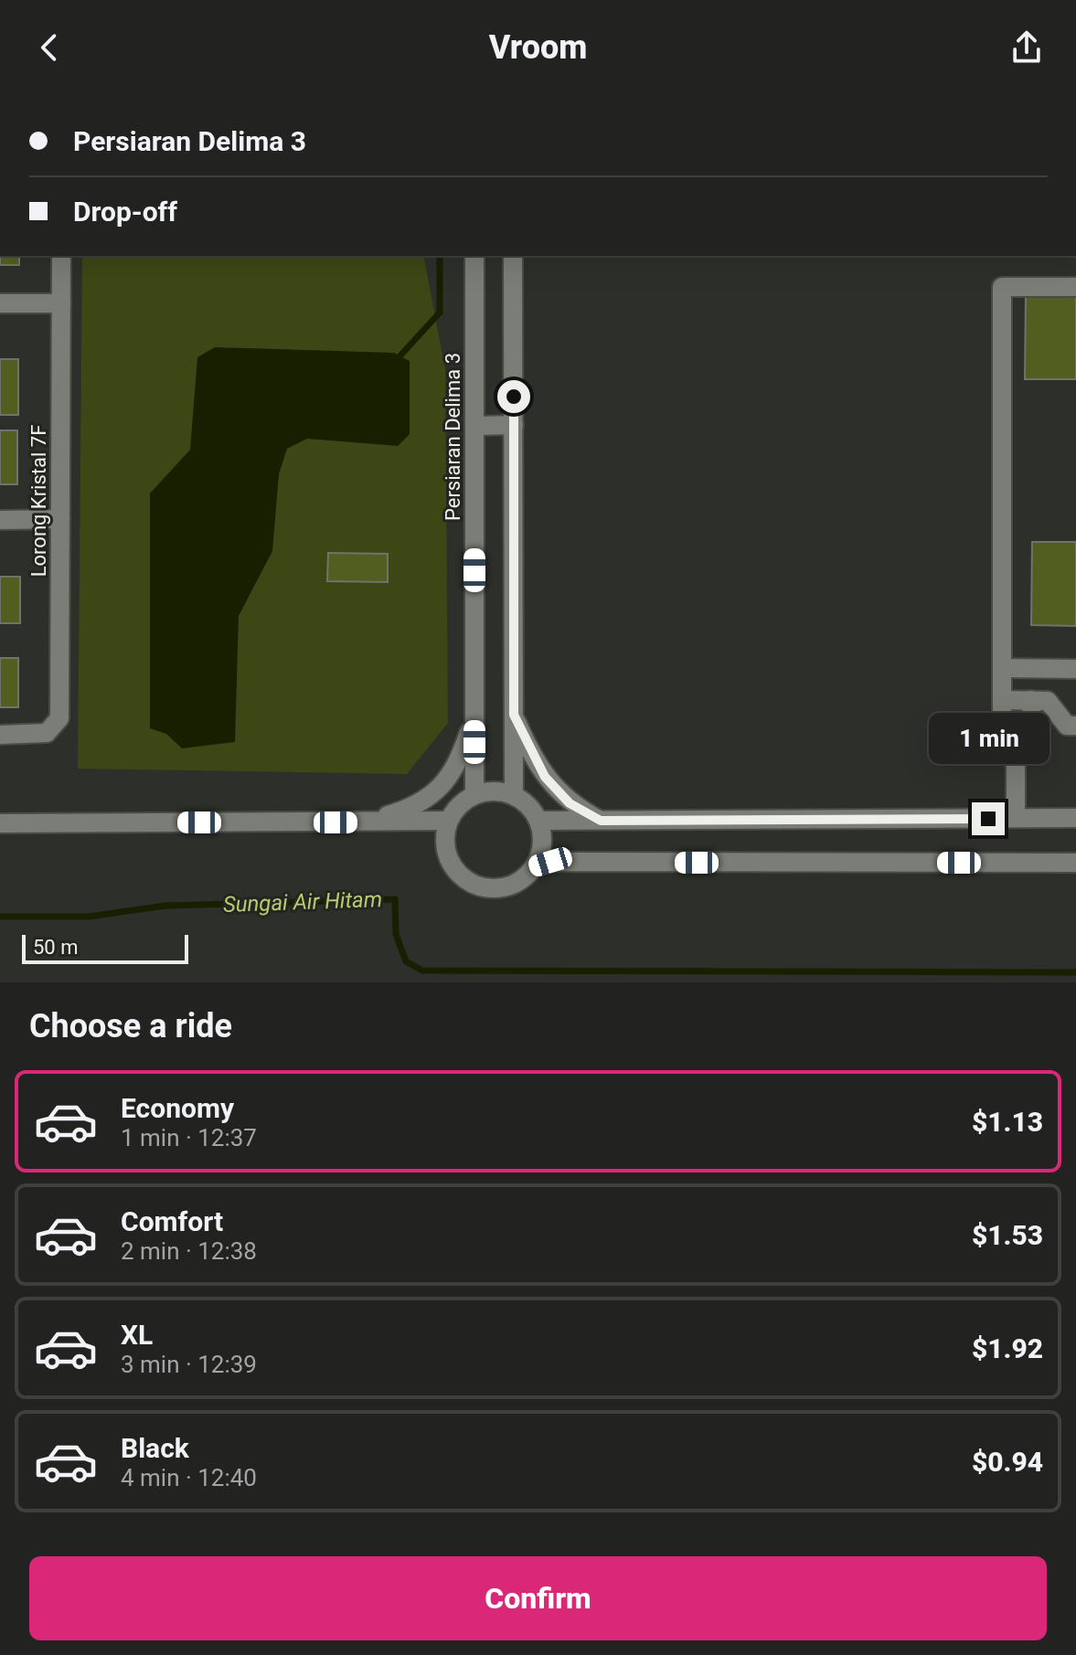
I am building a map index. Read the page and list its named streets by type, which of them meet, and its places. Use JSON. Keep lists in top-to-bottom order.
{
  "streets": {
    "street": ["Persiaran Delima 3", "Lorong Kristal 7F"]
  },
  "water": ["Sungai Air Hitam"],
  "scale_bar": "50 m",
  "page": {
    "header": "Vroom",
    "banner": ["Persiaran Delima 3", "Drop-off"],
    "bubble": "1 min",
    "scale": "50 m",
    "heading": "Choose a ride",
    "list": [
      {
        "name": "Economy",
        "note": "1 min · 12:37",
        "value": "$1.13"
      },
      {
        "name": "Comfort",
        "note": "2 min · 12:38",
        "value": "$1.53"
      },
      {
        "name": "XL",
        "note": "3 min · 12:39",
        "value": "$1.92"
      },
      {
        "name": "Black",
        "note": "4 min · 12:40",
        "value": "$0.94"
      }
    ],
    "buttons": "Confirm"
  }
}
